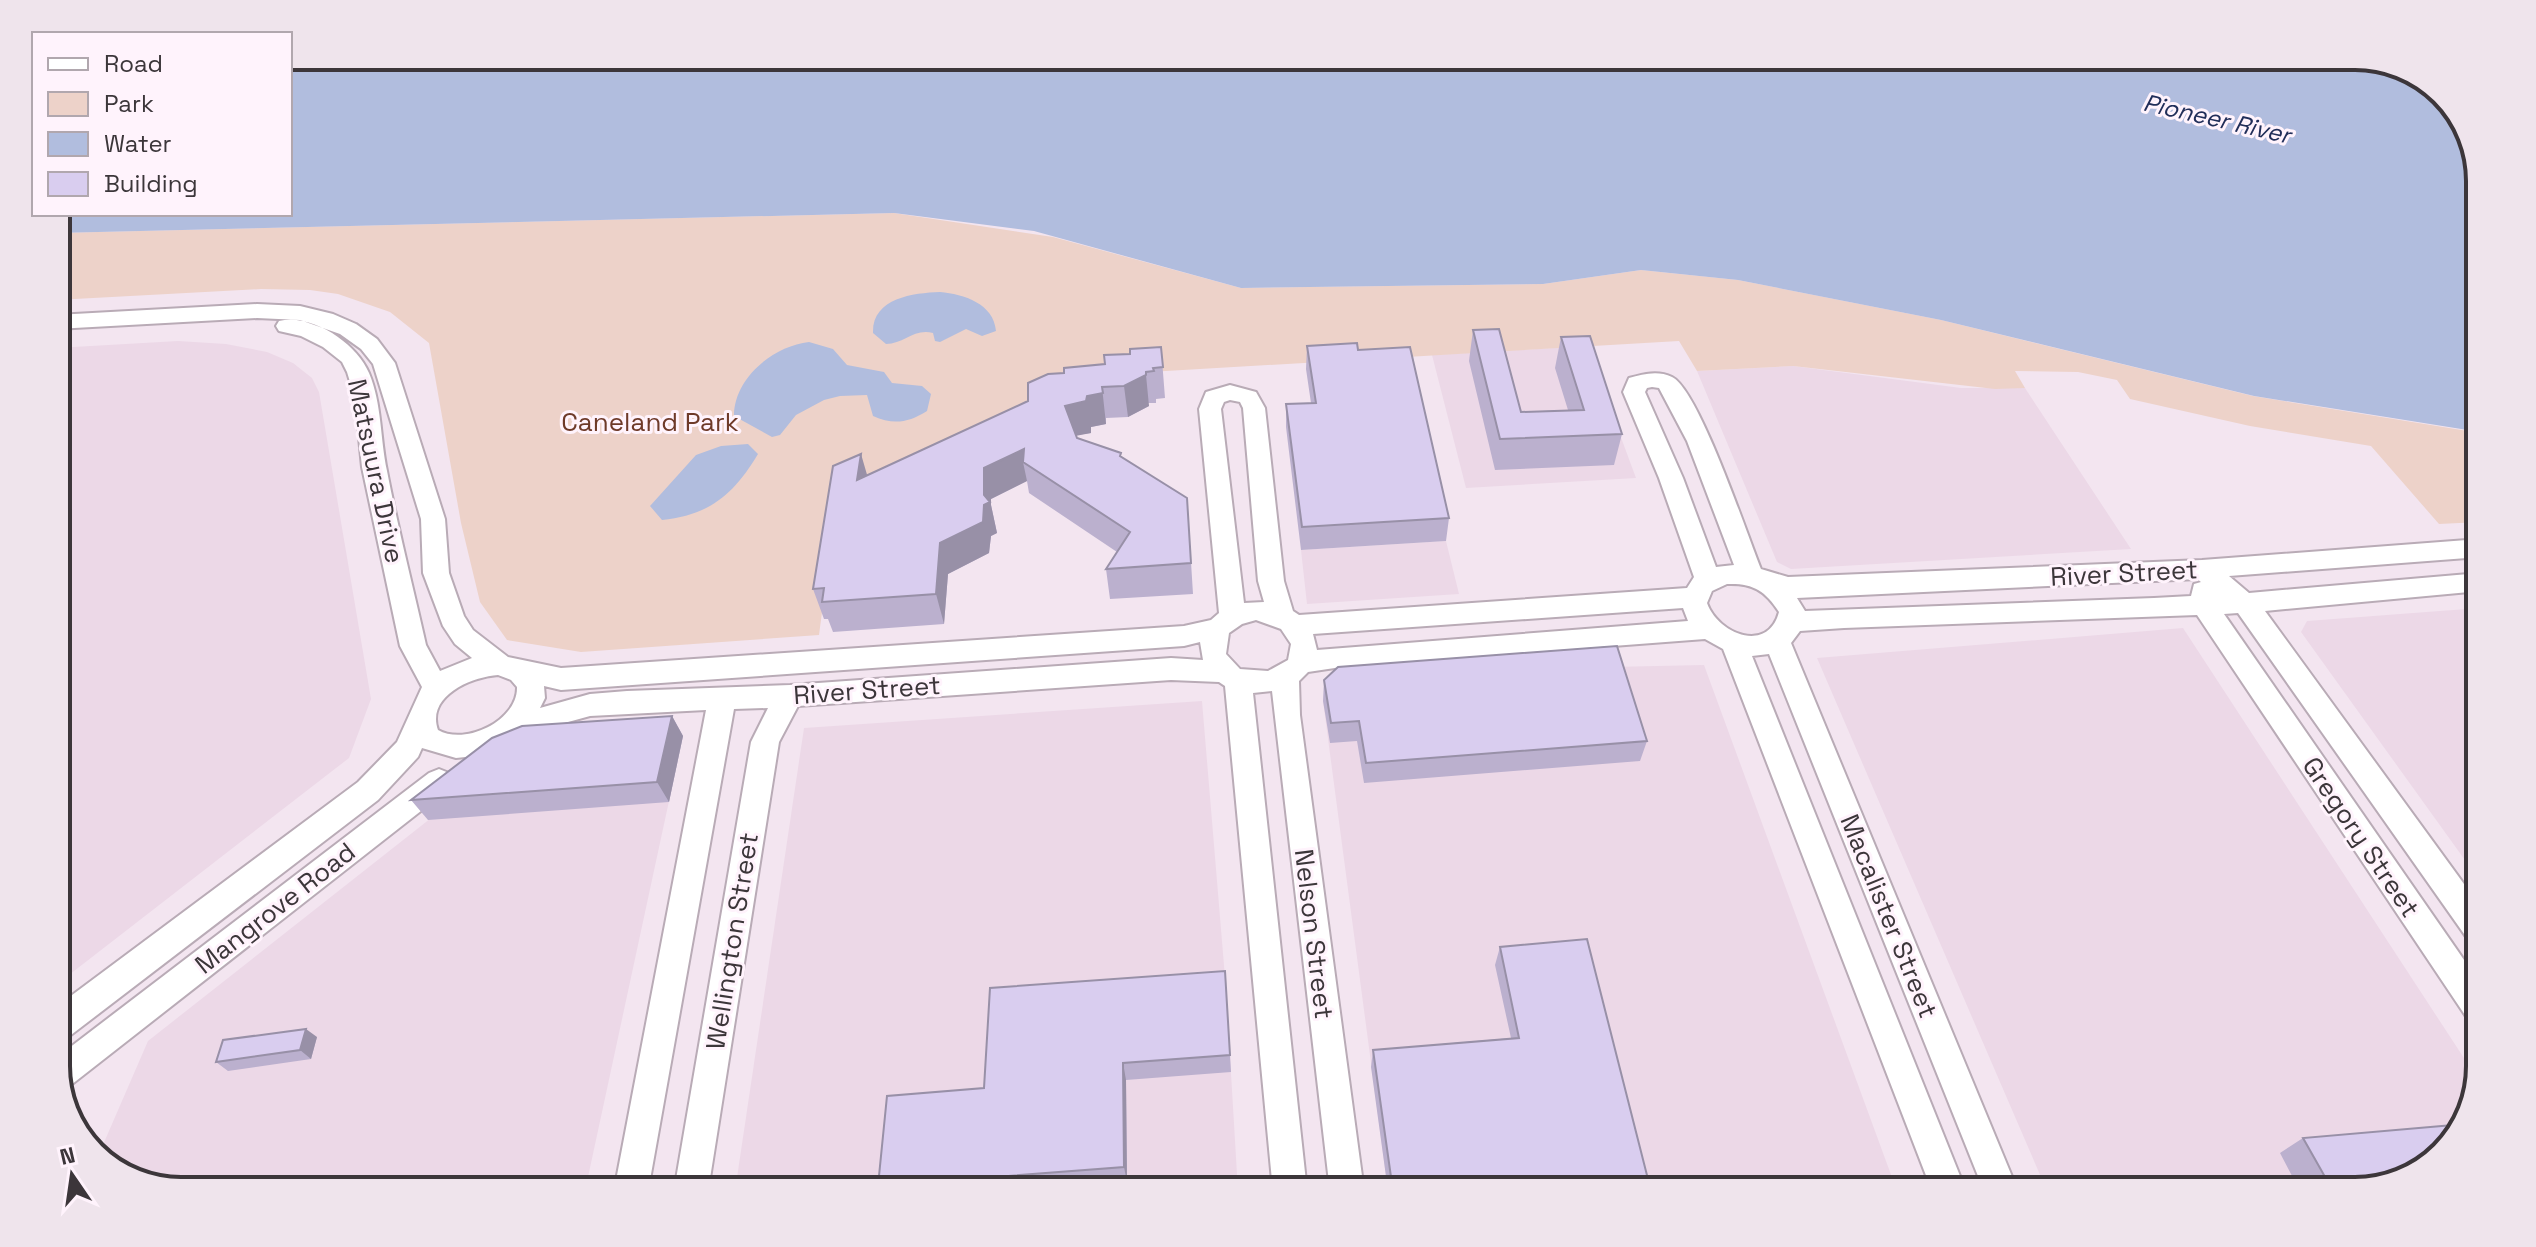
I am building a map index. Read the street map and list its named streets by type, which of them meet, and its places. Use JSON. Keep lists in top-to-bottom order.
{
  "streets": {
    "street": [
      "Matsuura Drive",
      "River Street",
      "Gregory Street",
      "Mangrove Road",
      "Macalister Street",
      "Nelson Street",
      "Wellington Street"
    ]
  },
  "crossings": [
    ["Matsuura Drive", "River Street"],
    ["Matsuura Drive", "Mangrove Road"],
    ["River Street", "Gregory Street"],
    ["River Street", "Mangrove Road"],
    ["River Street", "Macalister Street"],
    ["River Street", "Nelson Street"],
    ["River Street", "Wellington Street"]
  ],
  "water": ["Pioneer River"],
  "parks": ["Caneland Park"],
  "legend": [
    "Road",
    "Park",
    "Water",
    "Building"
  ],
  "north": "top"
}
